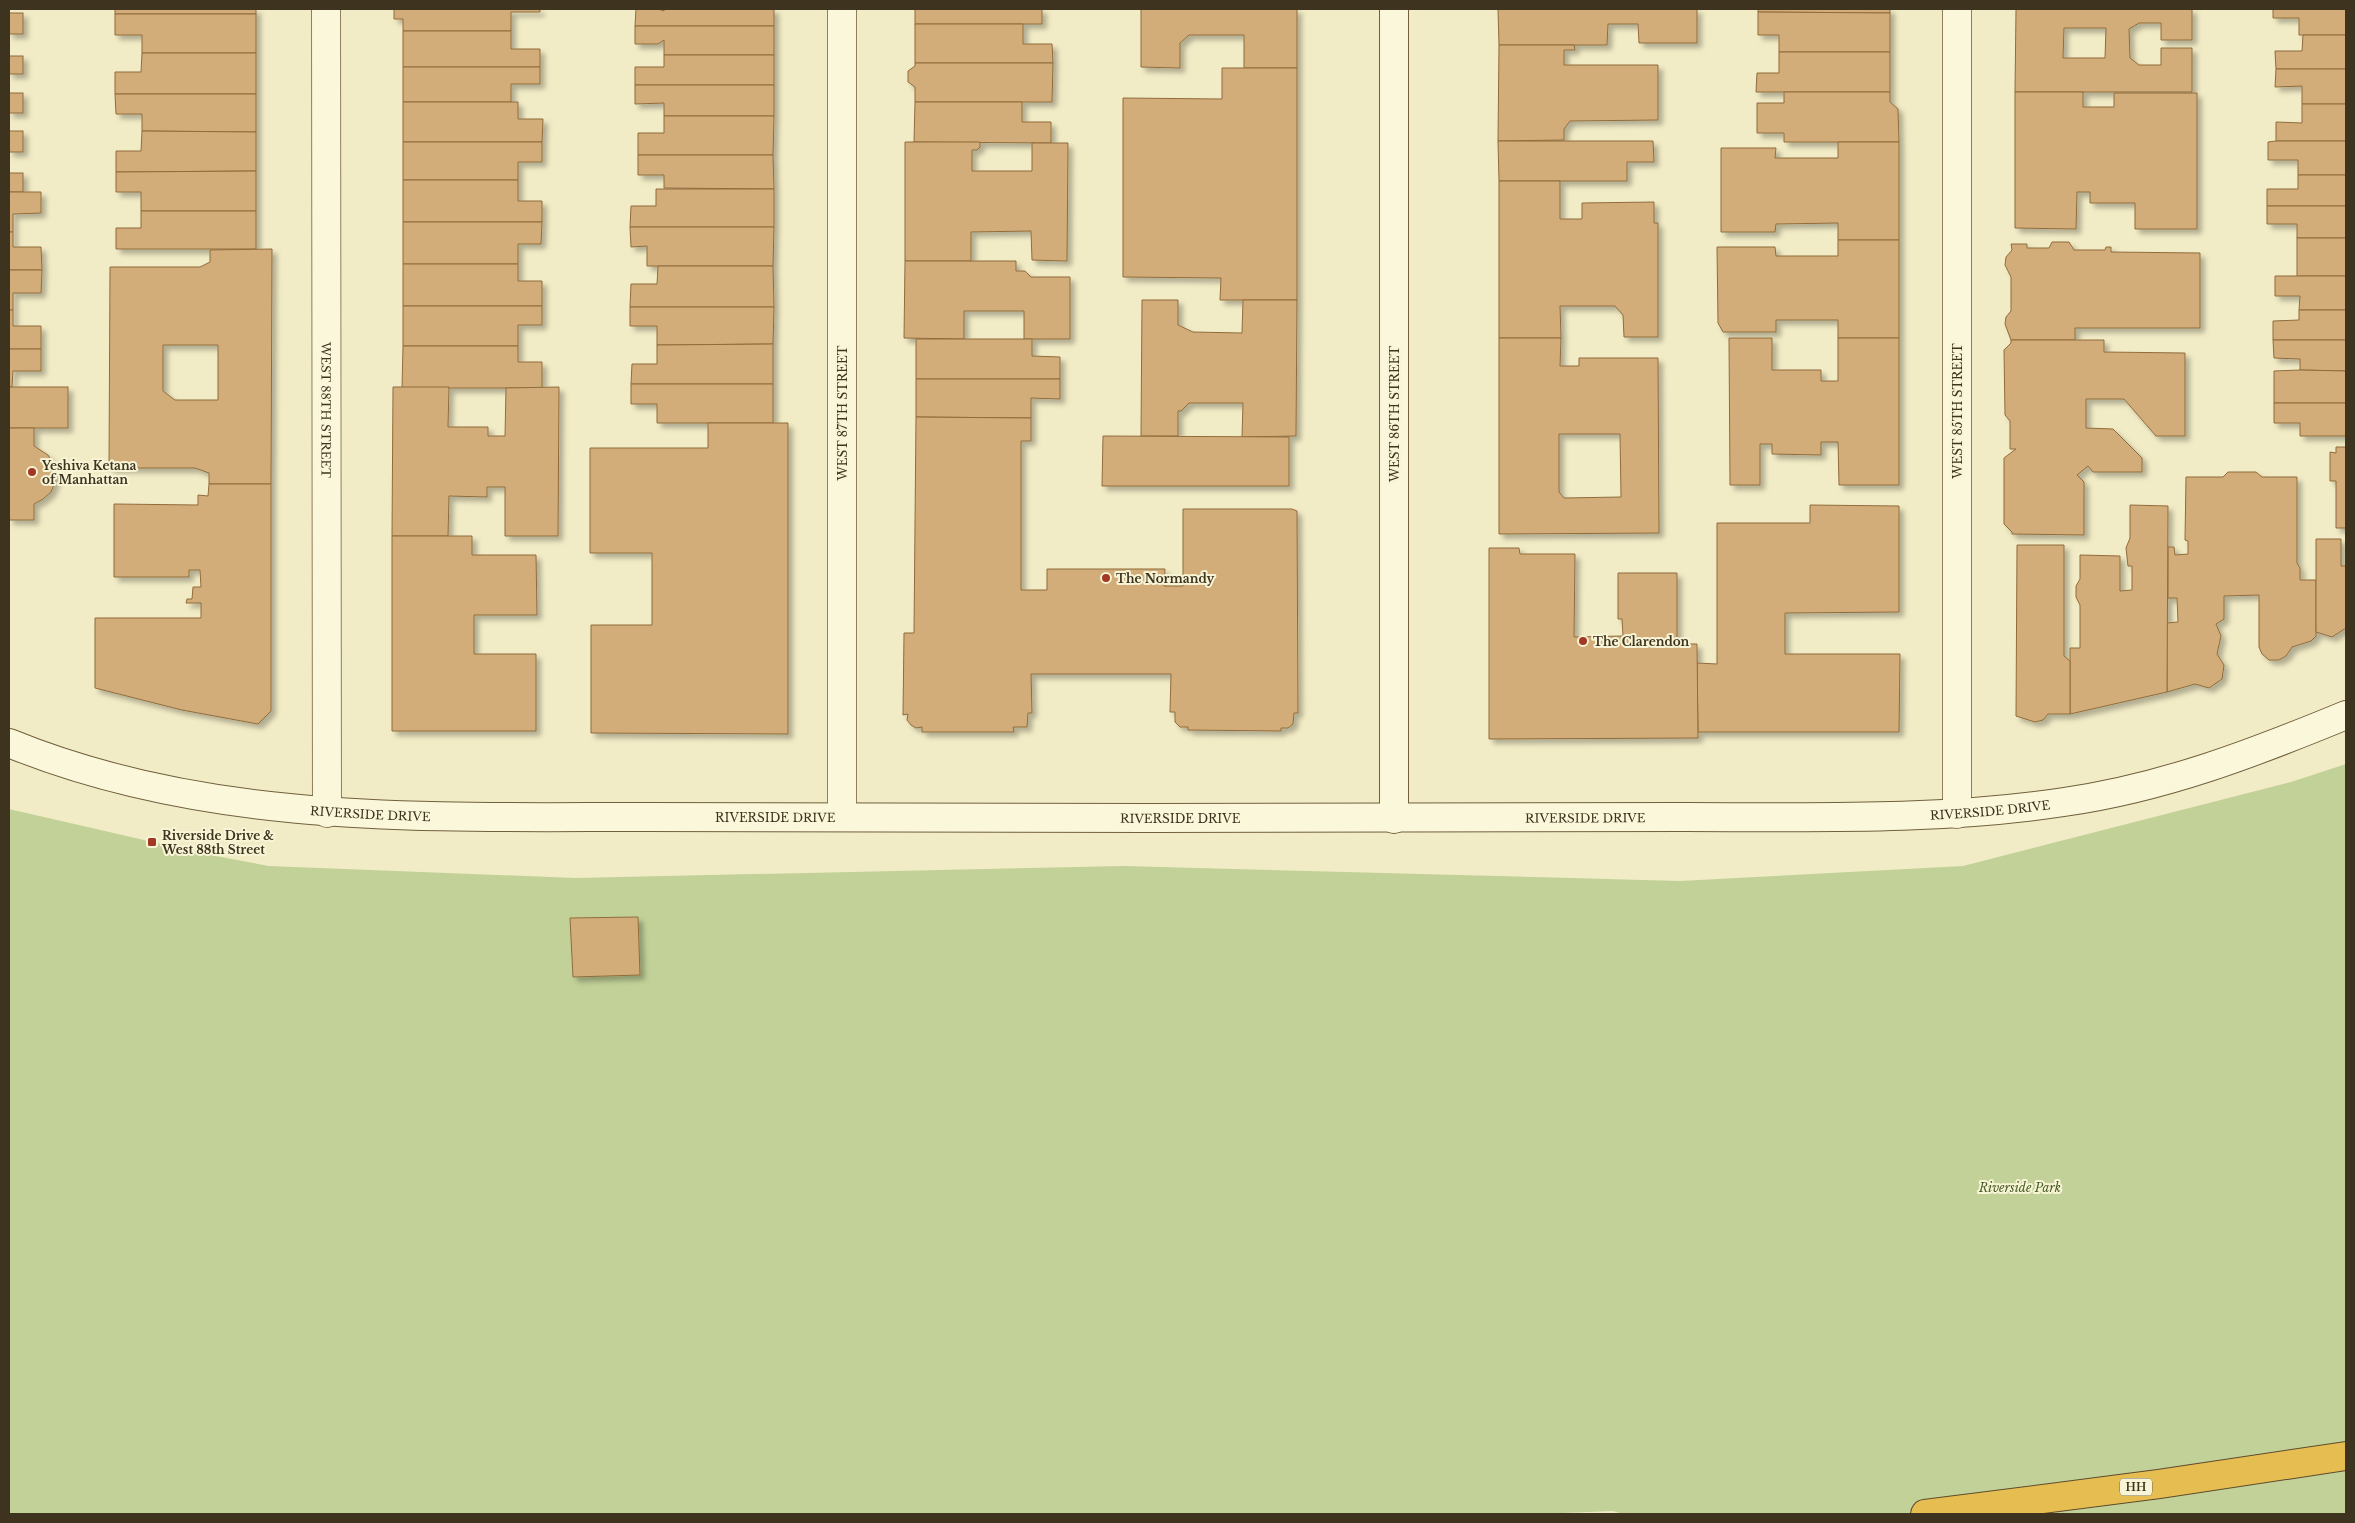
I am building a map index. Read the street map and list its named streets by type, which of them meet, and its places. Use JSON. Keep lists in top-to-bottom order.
{
  "streets": {
    "highway": ["HH"],
    "main road": [
      "WEST 88TH STREET",
      "WEST 85TH STREET",
      "WEST 87TH STREET",
      "WEST 86TH STREET",
      "RIVERSIDE DRIVE"
    ]
  },
  "crossings": [
    ["WEST 88TH STREET", "RIVERSIDE DRIVE"],
    ["WEST 85TH STREET", "RIVERSIDE DRIVE"],
    ["WEST 87TH STREET", "RIVERSIDE DRIVE"],
    ["WEST 86TH STREET", "RIVERSIDE DRIVE"]
  ],
  "parks": ["Riverside Park"],
  "places": {
    "other": ["Yeshiva Ketana of Manhattan", "The Normandy", "The Clarendon"],
    "transit": ["Riverside Drive & West 88th Street"]
  }
}
